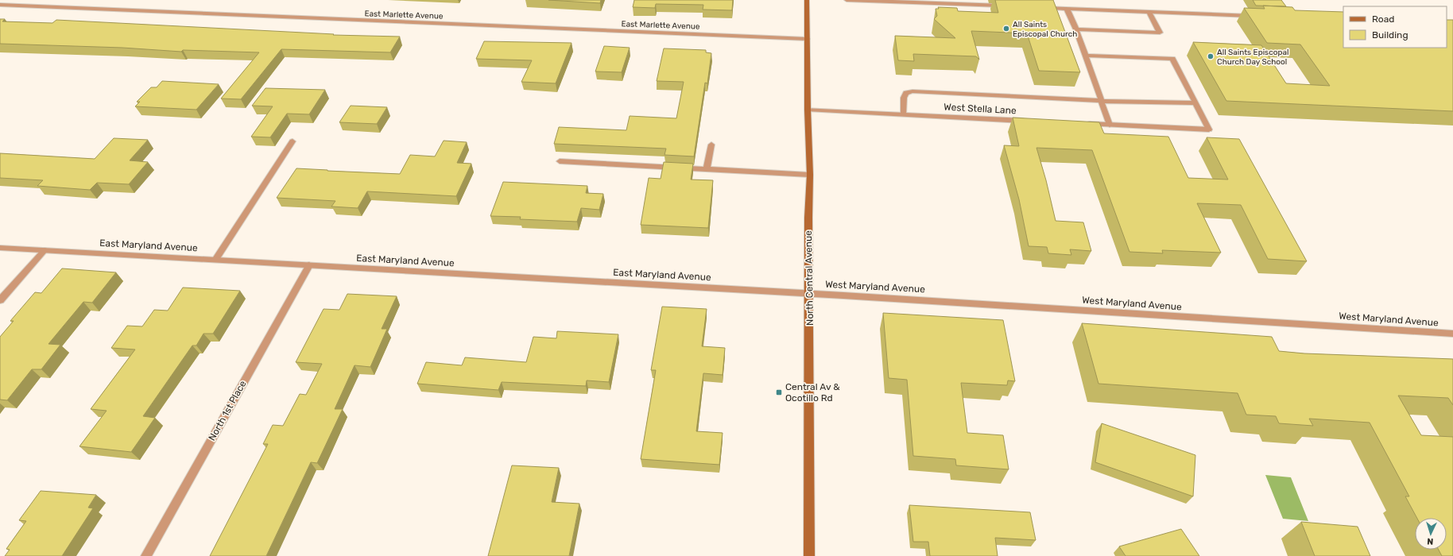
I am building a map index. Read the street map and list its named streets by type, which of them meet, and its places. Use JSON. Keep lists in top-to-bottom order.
{
  "streets": {
    "main road": ["North Central Avenue"],
    "street": [
      "East Marlette Avenue",
      "West Stella Lane",
      "East Maryland Avenue",
      "West Maryland Avenue",
      "North 1st Place"
    ]
  },
  "crossings": [
    ["East Marlette Avenue", "North Central Avenue"],
    ["West Stella Lane", "North Central Avenue"],
    ["East Maryland Avenue", "North Central Avenue"],
    ["East Maryland Avenue", "West Maryland Avenue"],
    ["East Maryland Avenue", "North 1st Place"],
    ["North Central Avenue", "West Maryland Avenue"]
  ],
  "places": {
    "other": ["All Saints Episcopal Church", "All Saints Episcopal Church Day School"],
    "transit": ["Central Av & Ocotillo Rd"]
  },
  "legend": ["Road", "Building"],
  "north": "bottom"
}
